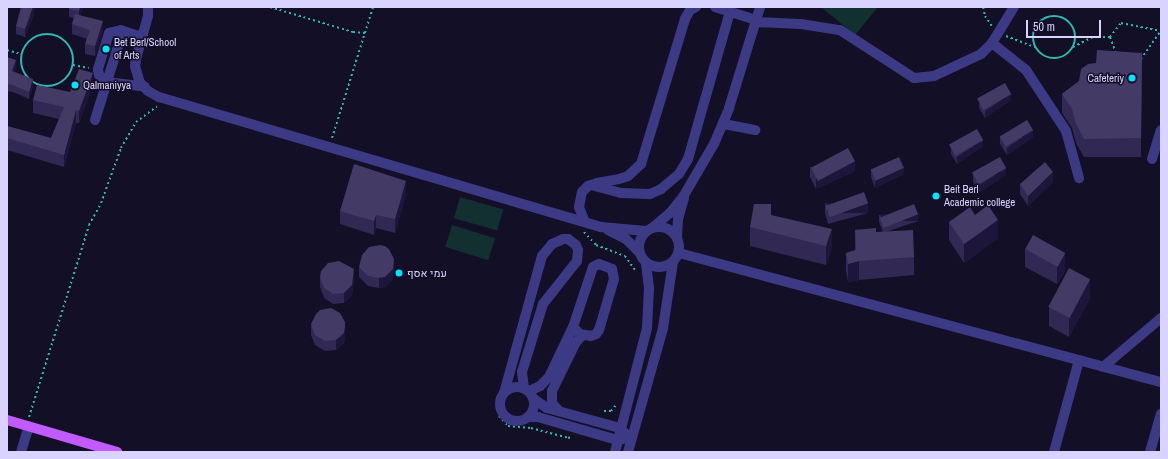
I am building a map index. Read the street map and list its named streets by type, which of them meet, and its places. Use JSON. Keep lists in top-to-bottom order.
{
  "places": [
    "Bet Berl/School of Arts",
    "Cafeteriy",
    "Qalmaniyya",
    "Beit Berl Academic college",
    "עמי אסף"
  ],
  "scale_bar": "50 m"
}
